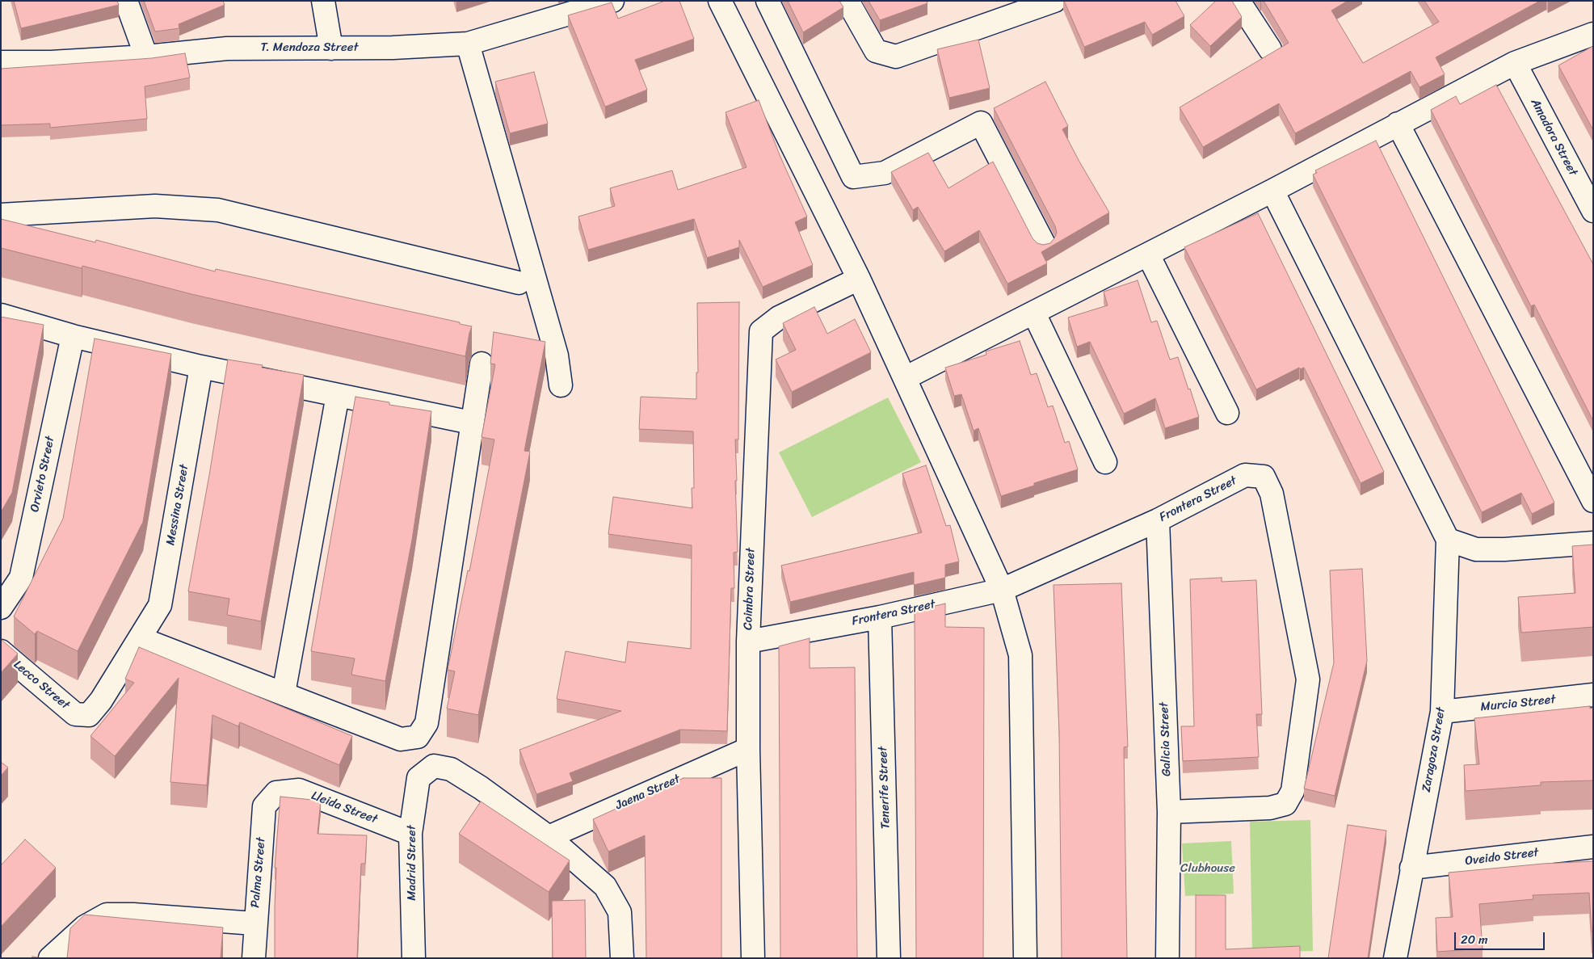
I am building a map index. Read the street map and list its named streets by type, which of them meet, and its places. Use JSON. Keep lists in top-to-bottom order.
{
  "streets": {
    "street": [
      "T. Mendoza Street",
      "Amadora Street",
      "Orvieto Street",
      "Frontera Street",
      "Messina Street",
      "Coimbra Street",
      "Lecco Street",
      "Murcia Street",
      "Galicia Street",
      "Zaragoza Street",
      "Tenerife Street",
      "Jaena Street",
      "Lleida Street",
      "Oveido Street",
      "Madrid Street",
      "Palma Street"
    ]
  },
  "crossings": [
    ["Frontera Street", "Coimbra Street"],
    ["Frontera Street", "Galicia Street"],
    ["Frontera Street", "Tenerife Street"],
    ["Messina Street", "Lecco Street"],
    ["Coimbra Street", "Jaena Street"],
    ["Murcia Street", "Zaragoza Street"],
    ["Zaragoza Street", "Oveido Street"],
    ["Jaena Street", "Madrid Street"],
    ["Lleida Street", "Madrid Street"],
    ["Lleida Street", "Palma Street"]
  ],
  "parks": ["Clubhouse"],
  "scale_bar": "20 m"
}
